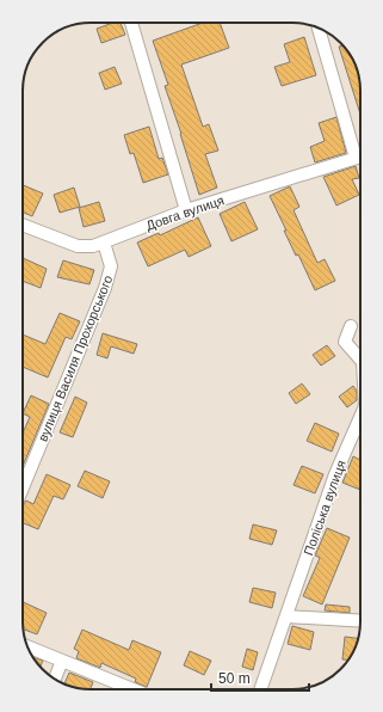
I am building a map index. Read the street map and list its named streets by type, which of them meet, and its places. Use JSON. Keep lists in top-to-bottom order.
{
  "streets": {
    "street": ["Довга вулиця", "вулиця Василя Прохорського", "Поліська вулиця"]
  },
  "crossings": [
    ["Довга вулиця", "вулиця Василя Прохорського"]
  ],
  "scale_bar": "50 m"
}
